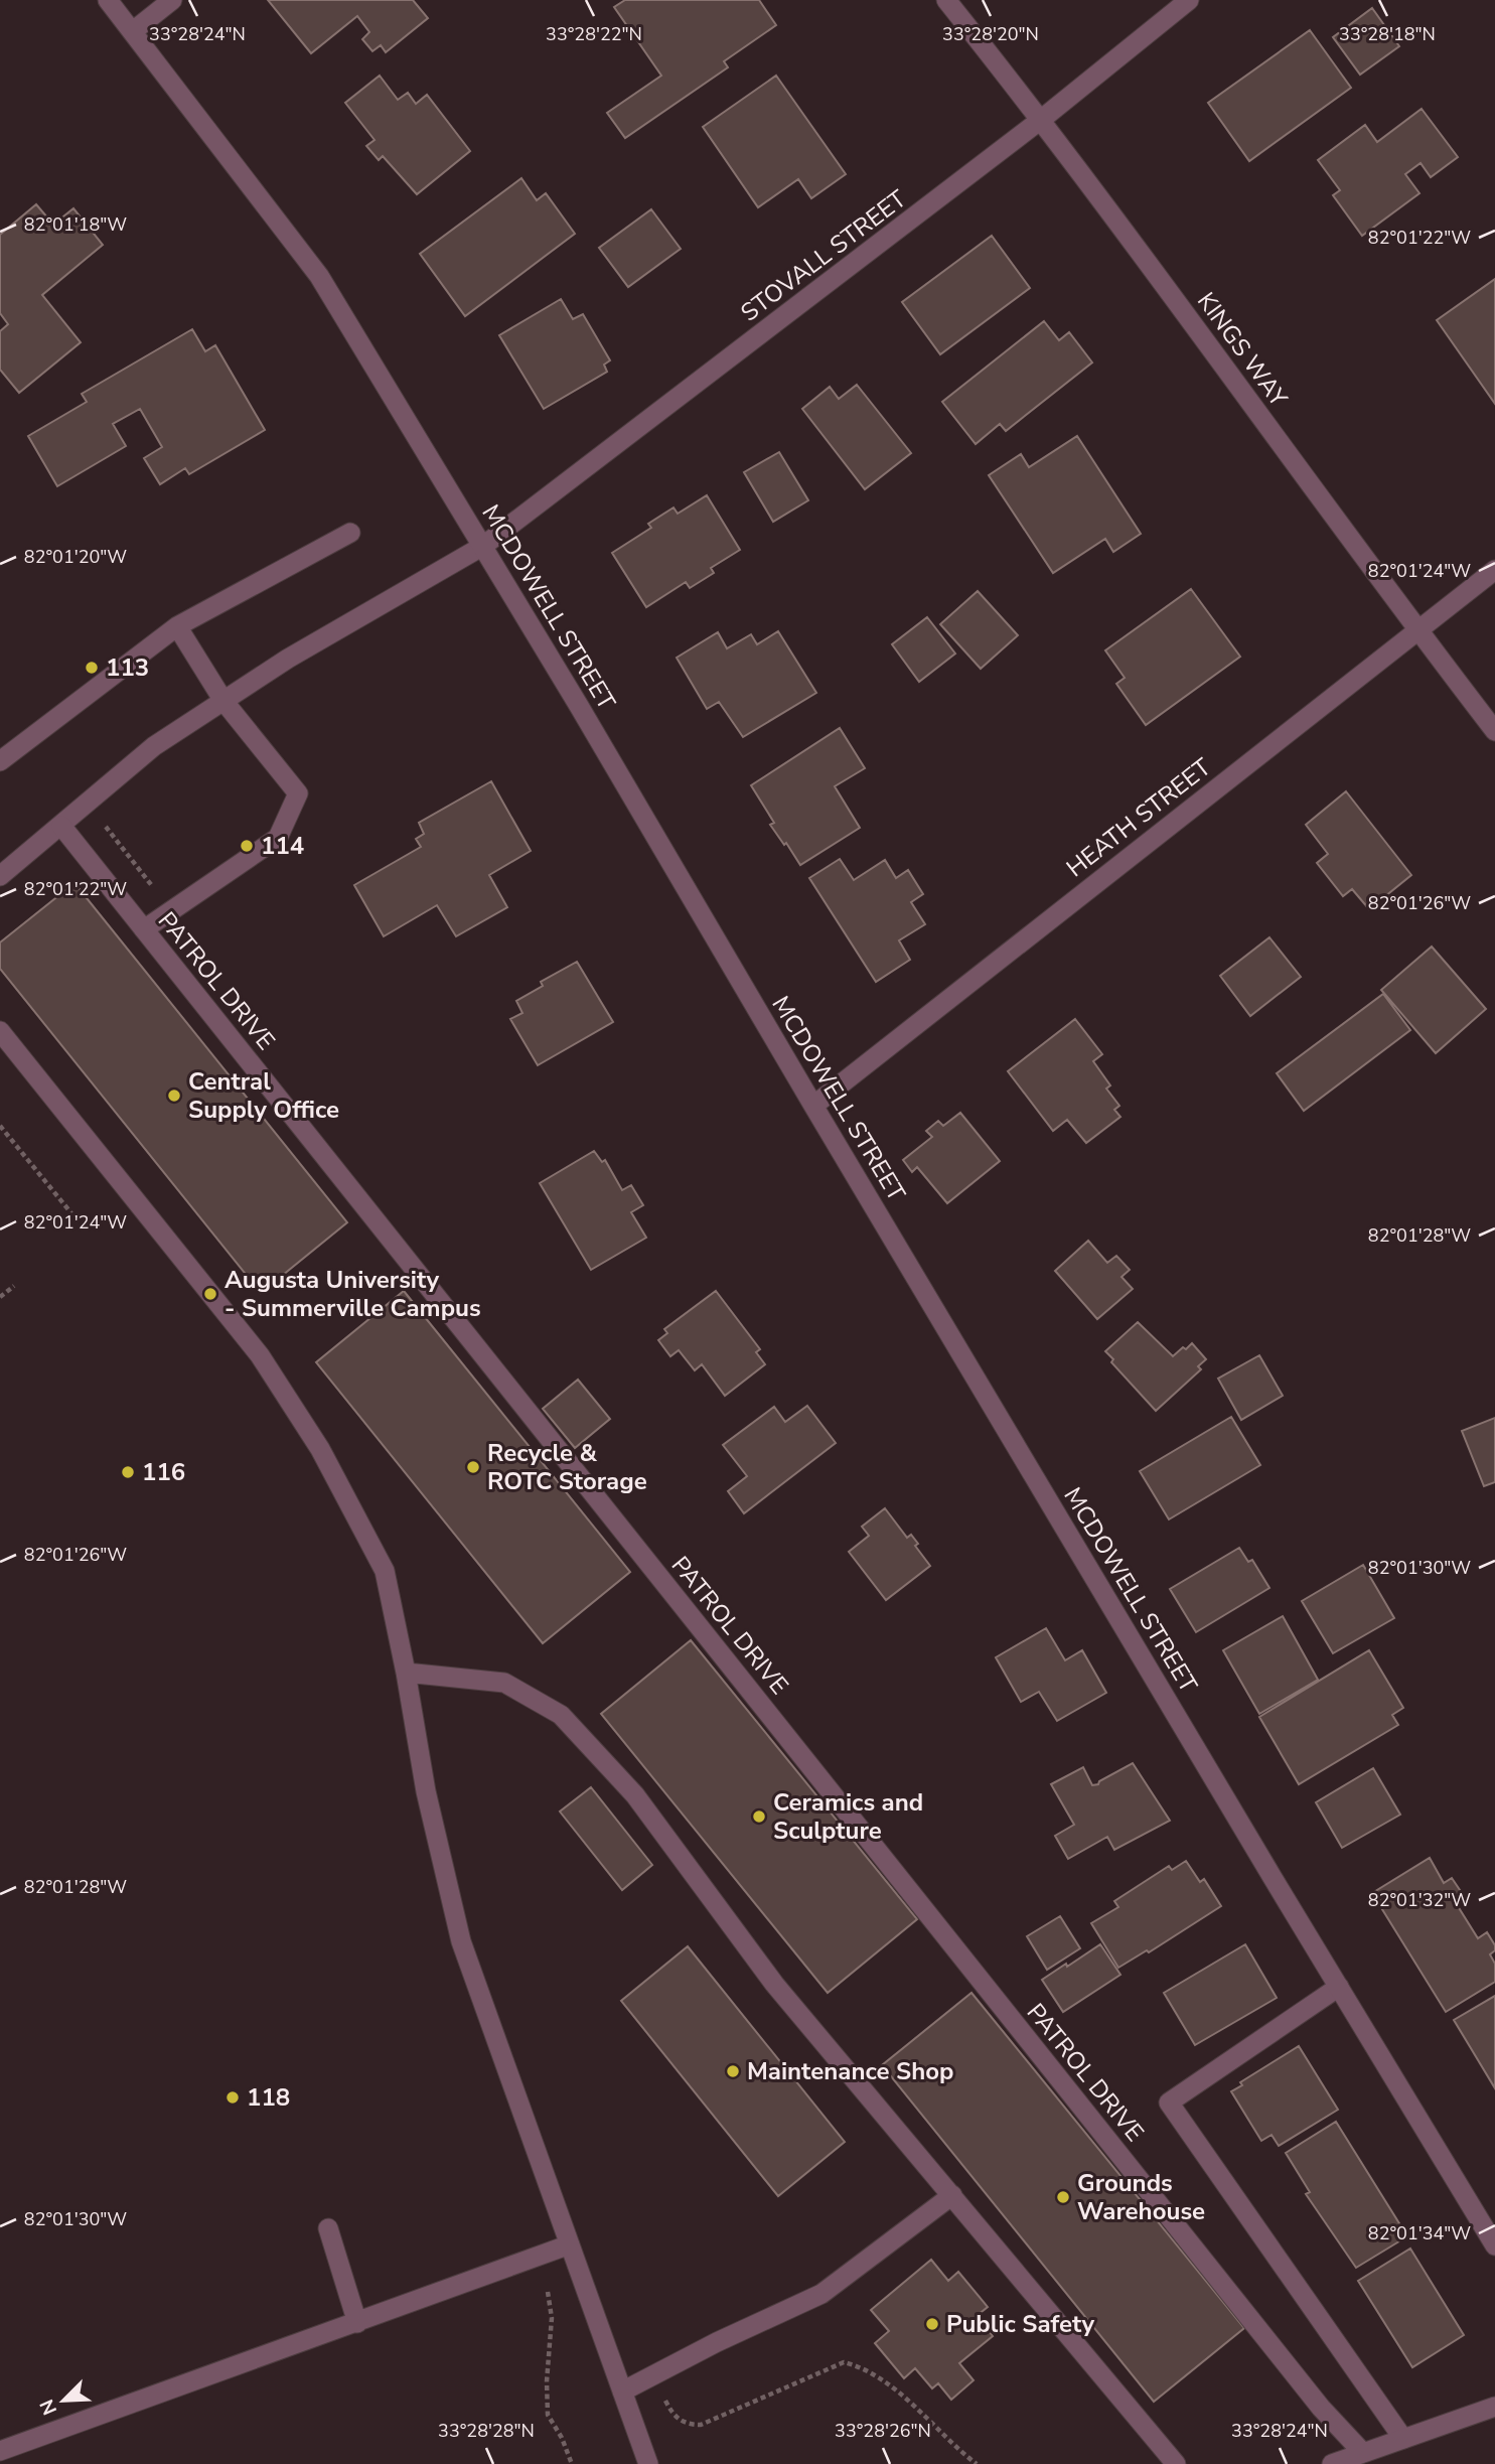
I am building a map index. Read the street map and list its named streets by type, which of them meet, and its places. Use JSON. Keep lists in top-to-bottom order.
{
  "streets": {
    "street": [
      "STOVALL STREET",
      "KINGS WAY",
      "MCDOWELL STREET",
      "HEATH STREET",
      "PATROL DRIVE"
    ]
  },
  "crossings": [
    ["STOVALL STREET", "KINGS WAY"],
    ["STOVALL STREET", "MCDOWELL STREET"],
    ["STOVALL STREET", "PATROL DRIVE"],
    ["KINGS WAY", "HEATH STREET"],
    ["MCDOWELL STREET", "HEATH STREET"]
  ],
  "places": [
    "113",
    "114",
    "Central Supply Office",
    "Augusta University - Summerville Campus",
    "Recycle & ROTC Storage",
    "116",
    "Ceramics and Sculpture",
    "Maintenance Shop",
    "118",
    "Grounds Warehouse",
    "Public Safety"
  ],
  "north": "bottom left",
  "coordinates": [
    "33°28'22\"N",
    "33°28'18\"N",
    "33°28'24\"N",
    "33°28'20\"N",
    "82°01'18\"W",
    "82°01'22\"W",
    "82°01'20\"W",
    "82°01'24\"W",
    "82°01'26\"W",
    "82°01'28\"W",
    "82°01'30\"W",
    "82°01'32\"W",
    "82°01'34\"W",
    "33°28'28\"N",
    "33°28'26\"N"
  ]
}
